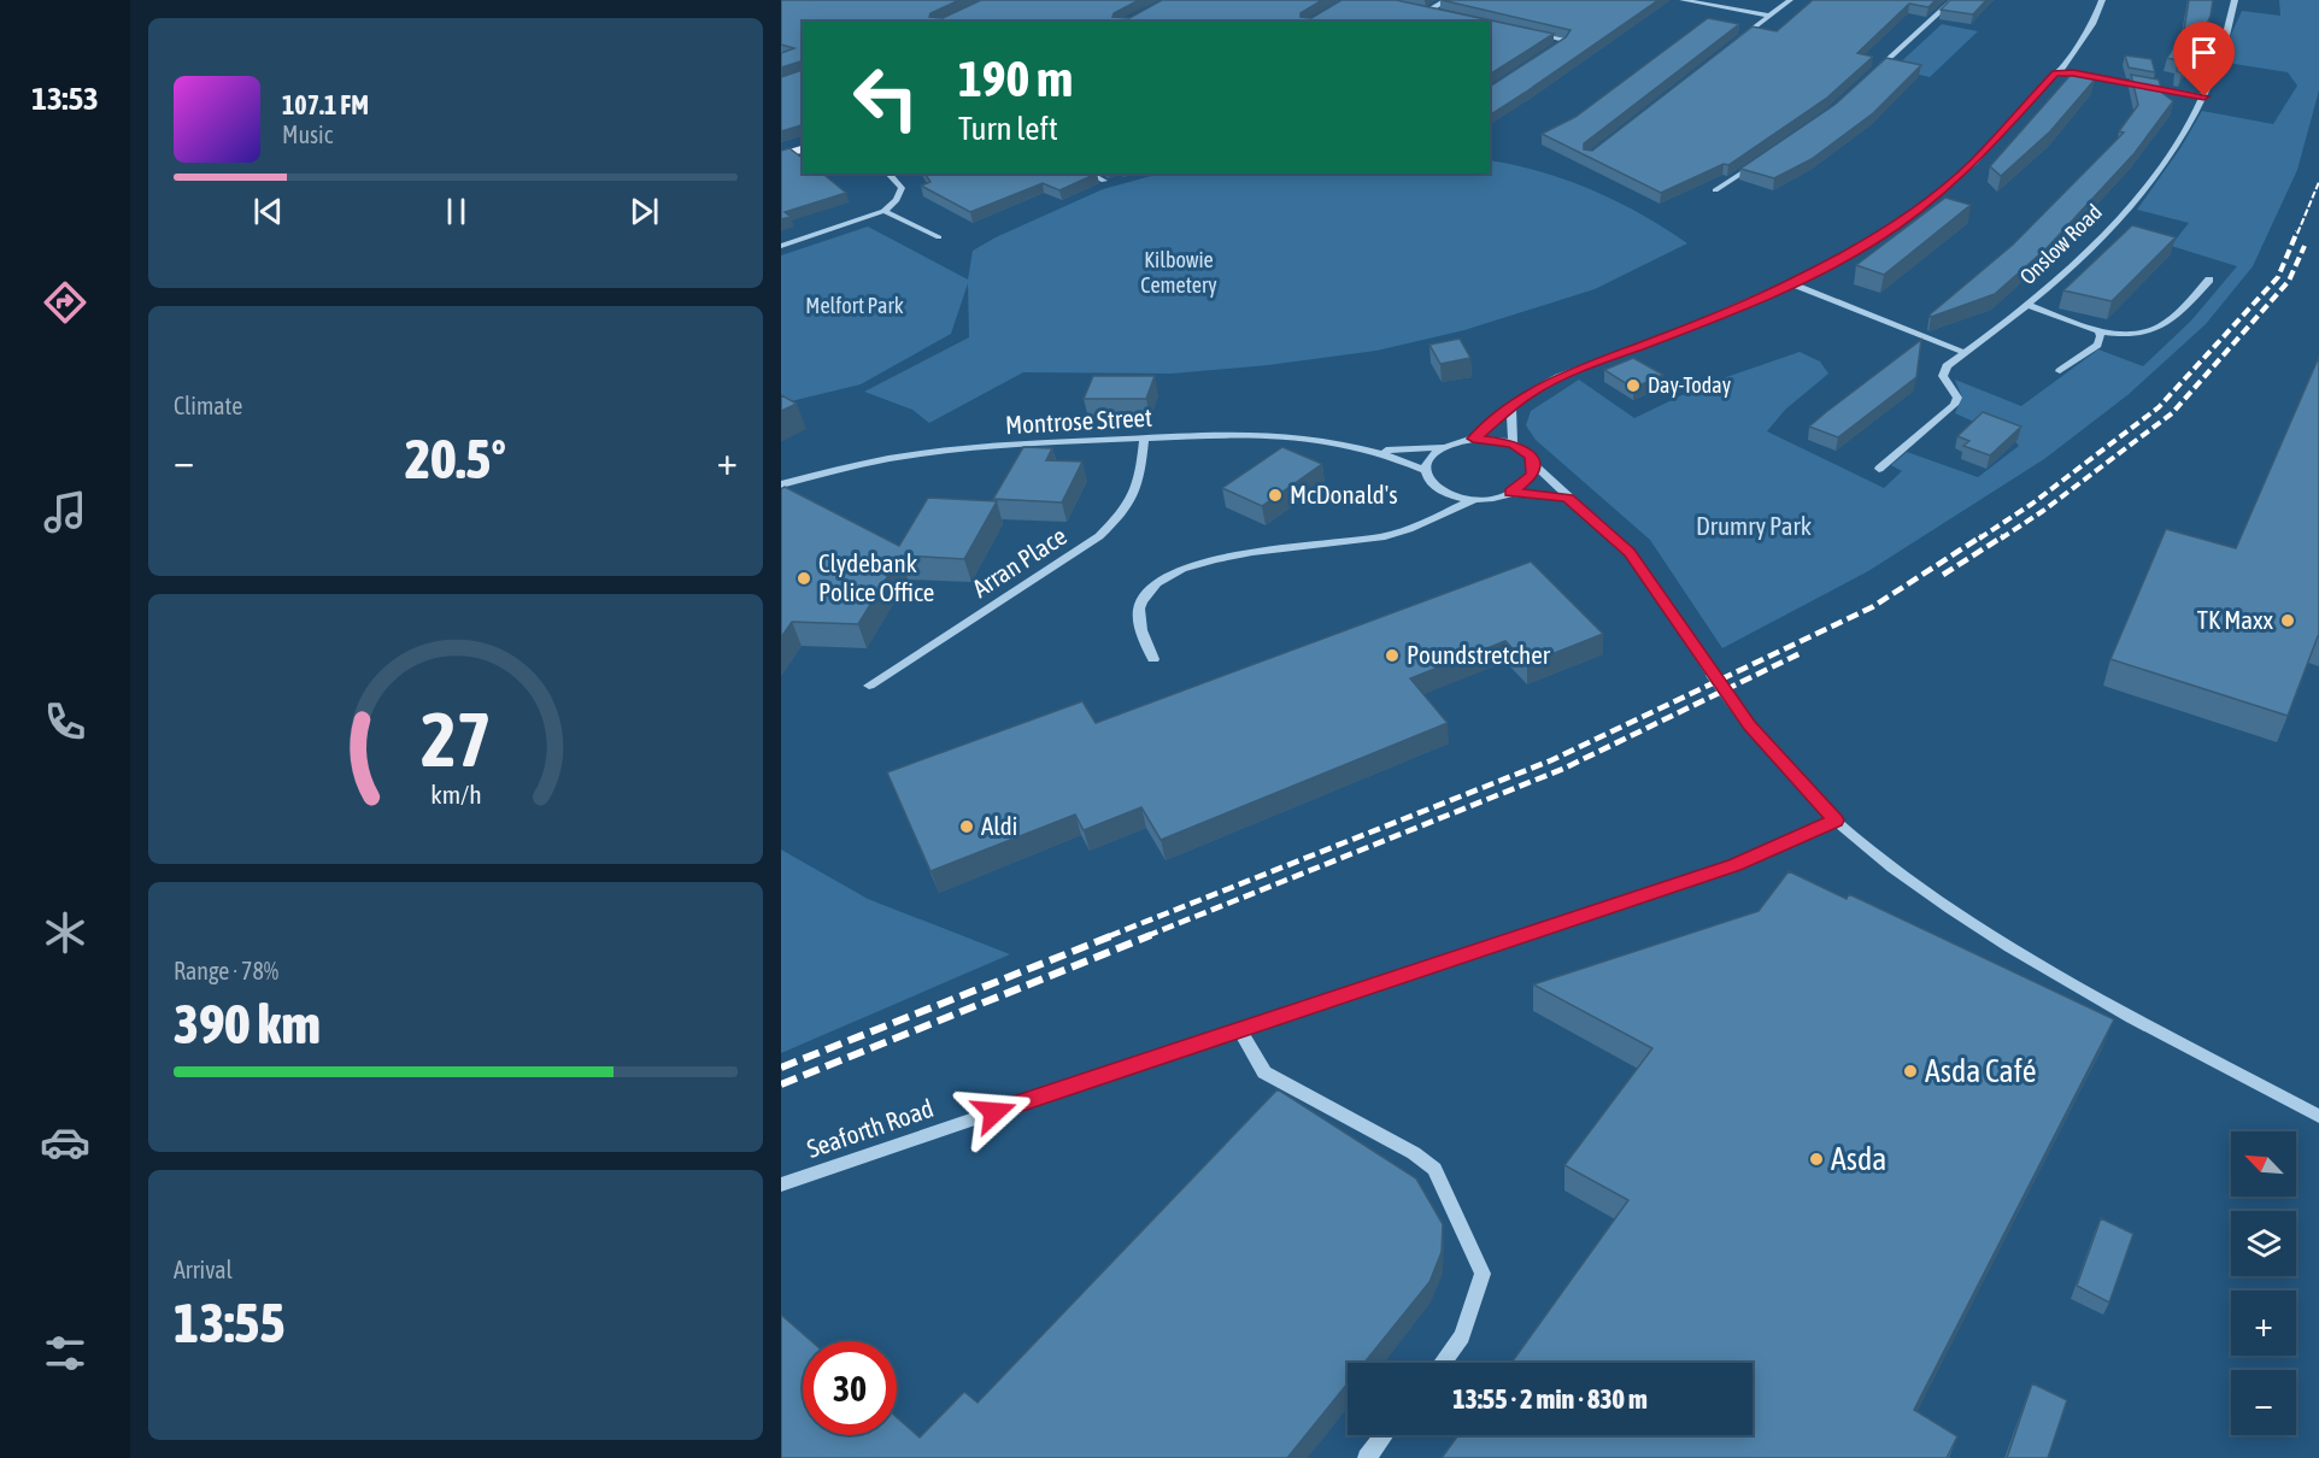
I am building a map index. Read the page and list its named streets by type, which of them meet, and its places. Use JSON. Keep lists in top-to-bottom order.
{
  "streets": {
    "street": [
      "Onslow Road",
      "Montrose Street",
      "Arran Place",
      "Seaforth Road"
    ]
  },
  "crossings": [
    ["Montrose Street", "Arran Place"]
  ],
  "parks": ["Kilbowie Cemetery", "Melfort Park", "Drumry Park"],
  "places": [
    "Day-Today",
    "McDonald's",
    "Clydebank Police Office",
    "TK Maxx",
    "Poundstretcher",
    "Aldi",
    "Asda Café",
    "Asda"
  ],
  "north": "top left",
  "page": {
    "tabs": "13:53",
    "turn": ["190 m", "Turn left"],
    "song": ["107.1 FM", "Music"],
    "tile": [
      "Climate",
      ["Range · 78%", "390 km"],
      ["Arrival", "13:55"]
    ],
    "heat": ["−", "20.5°", "+"],
    "map_buttons": ["+", "−"],
    "limit": "30",
    "trip": "13:55 · 2 min · 830 m",
    "gauge": ["27", "km/h"]
  }
}
